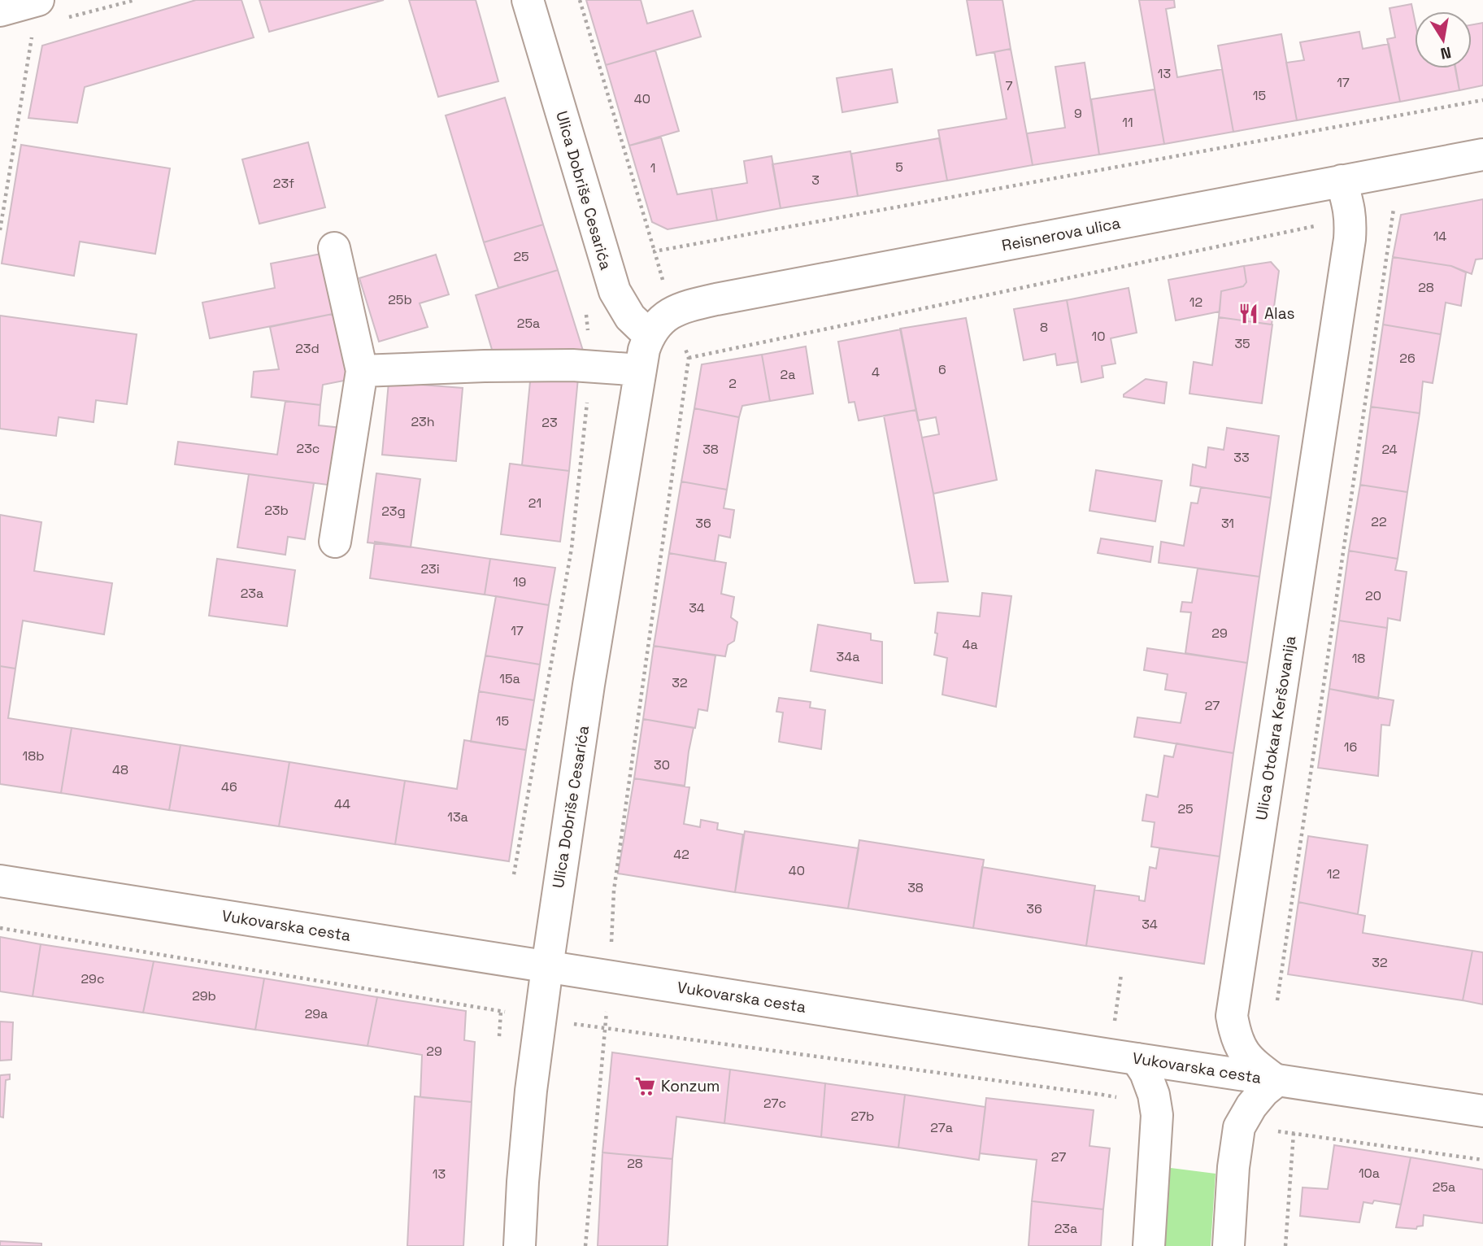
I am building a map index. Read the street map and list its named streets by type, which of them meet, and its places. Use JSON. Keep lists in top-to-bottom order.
{
  "streets": {
    "street": [
      "Ulica Dobriše Cesarića",
      "Reisnerova ulica",
      "Ulica Otokara Keršovanija",
      "Vukovarska cesta"
    ]
  },
  "crossings": [
    ["Ulica Dobriše Cesarića", "Reisnerova ulica"],
    ["Ulica Dobriše Cesarića", "Vukovarska cesta"],
    ["Reisnerova ulica", "Ulica Otokara Keršovanija"],
    ["Ulica Otokara Keršovanija", "Vukovarska cesta"]
  ],
  "places": {
    "restaurant": ["Alas"],
    "supermarket": ["Konzum"]
  },
  "house_numbers": [
    "13",
    "17",
    "7",
    "15",
    "40",
    "9",
    "11",
    "5",
    "1",
    "3",
    "23f",
    "14",
    "25",
    "28",
    "25b",
    "12",
    "25a",
    "8",
    "10",
    "35",
    "23d",
    "26",
    "6",
    "4",
    "2a",
    "2",
    "23h",
    "23",
    "23c",
    "38",
    "24",
    "33",
    "21",
    "23b",
    "23g",
    "22",
    "36",
    "31",
    "23i",
    "19",
    "23a",
    "20",
    "34",
    "17",
    "29",
    "4a",
    "34a",
    "18",
    "15a",
    "32",
    "27",
    "15",
    "16",
    "18b",
    "30",
    "48",
    "46",
    "44",
    "25",
    "13a",
    "42",
    "40",
    "12",
    "38",
    "36",
    "34",
    "32",
    "29c",
    "29b",
    "29a",
    "29",
    "27c",
    "27b",
    "27a",
    "27",
    "28",
    "10a",
    "13",
    "25a",
    "23a"
  ],
  "north": "bottom"
}
